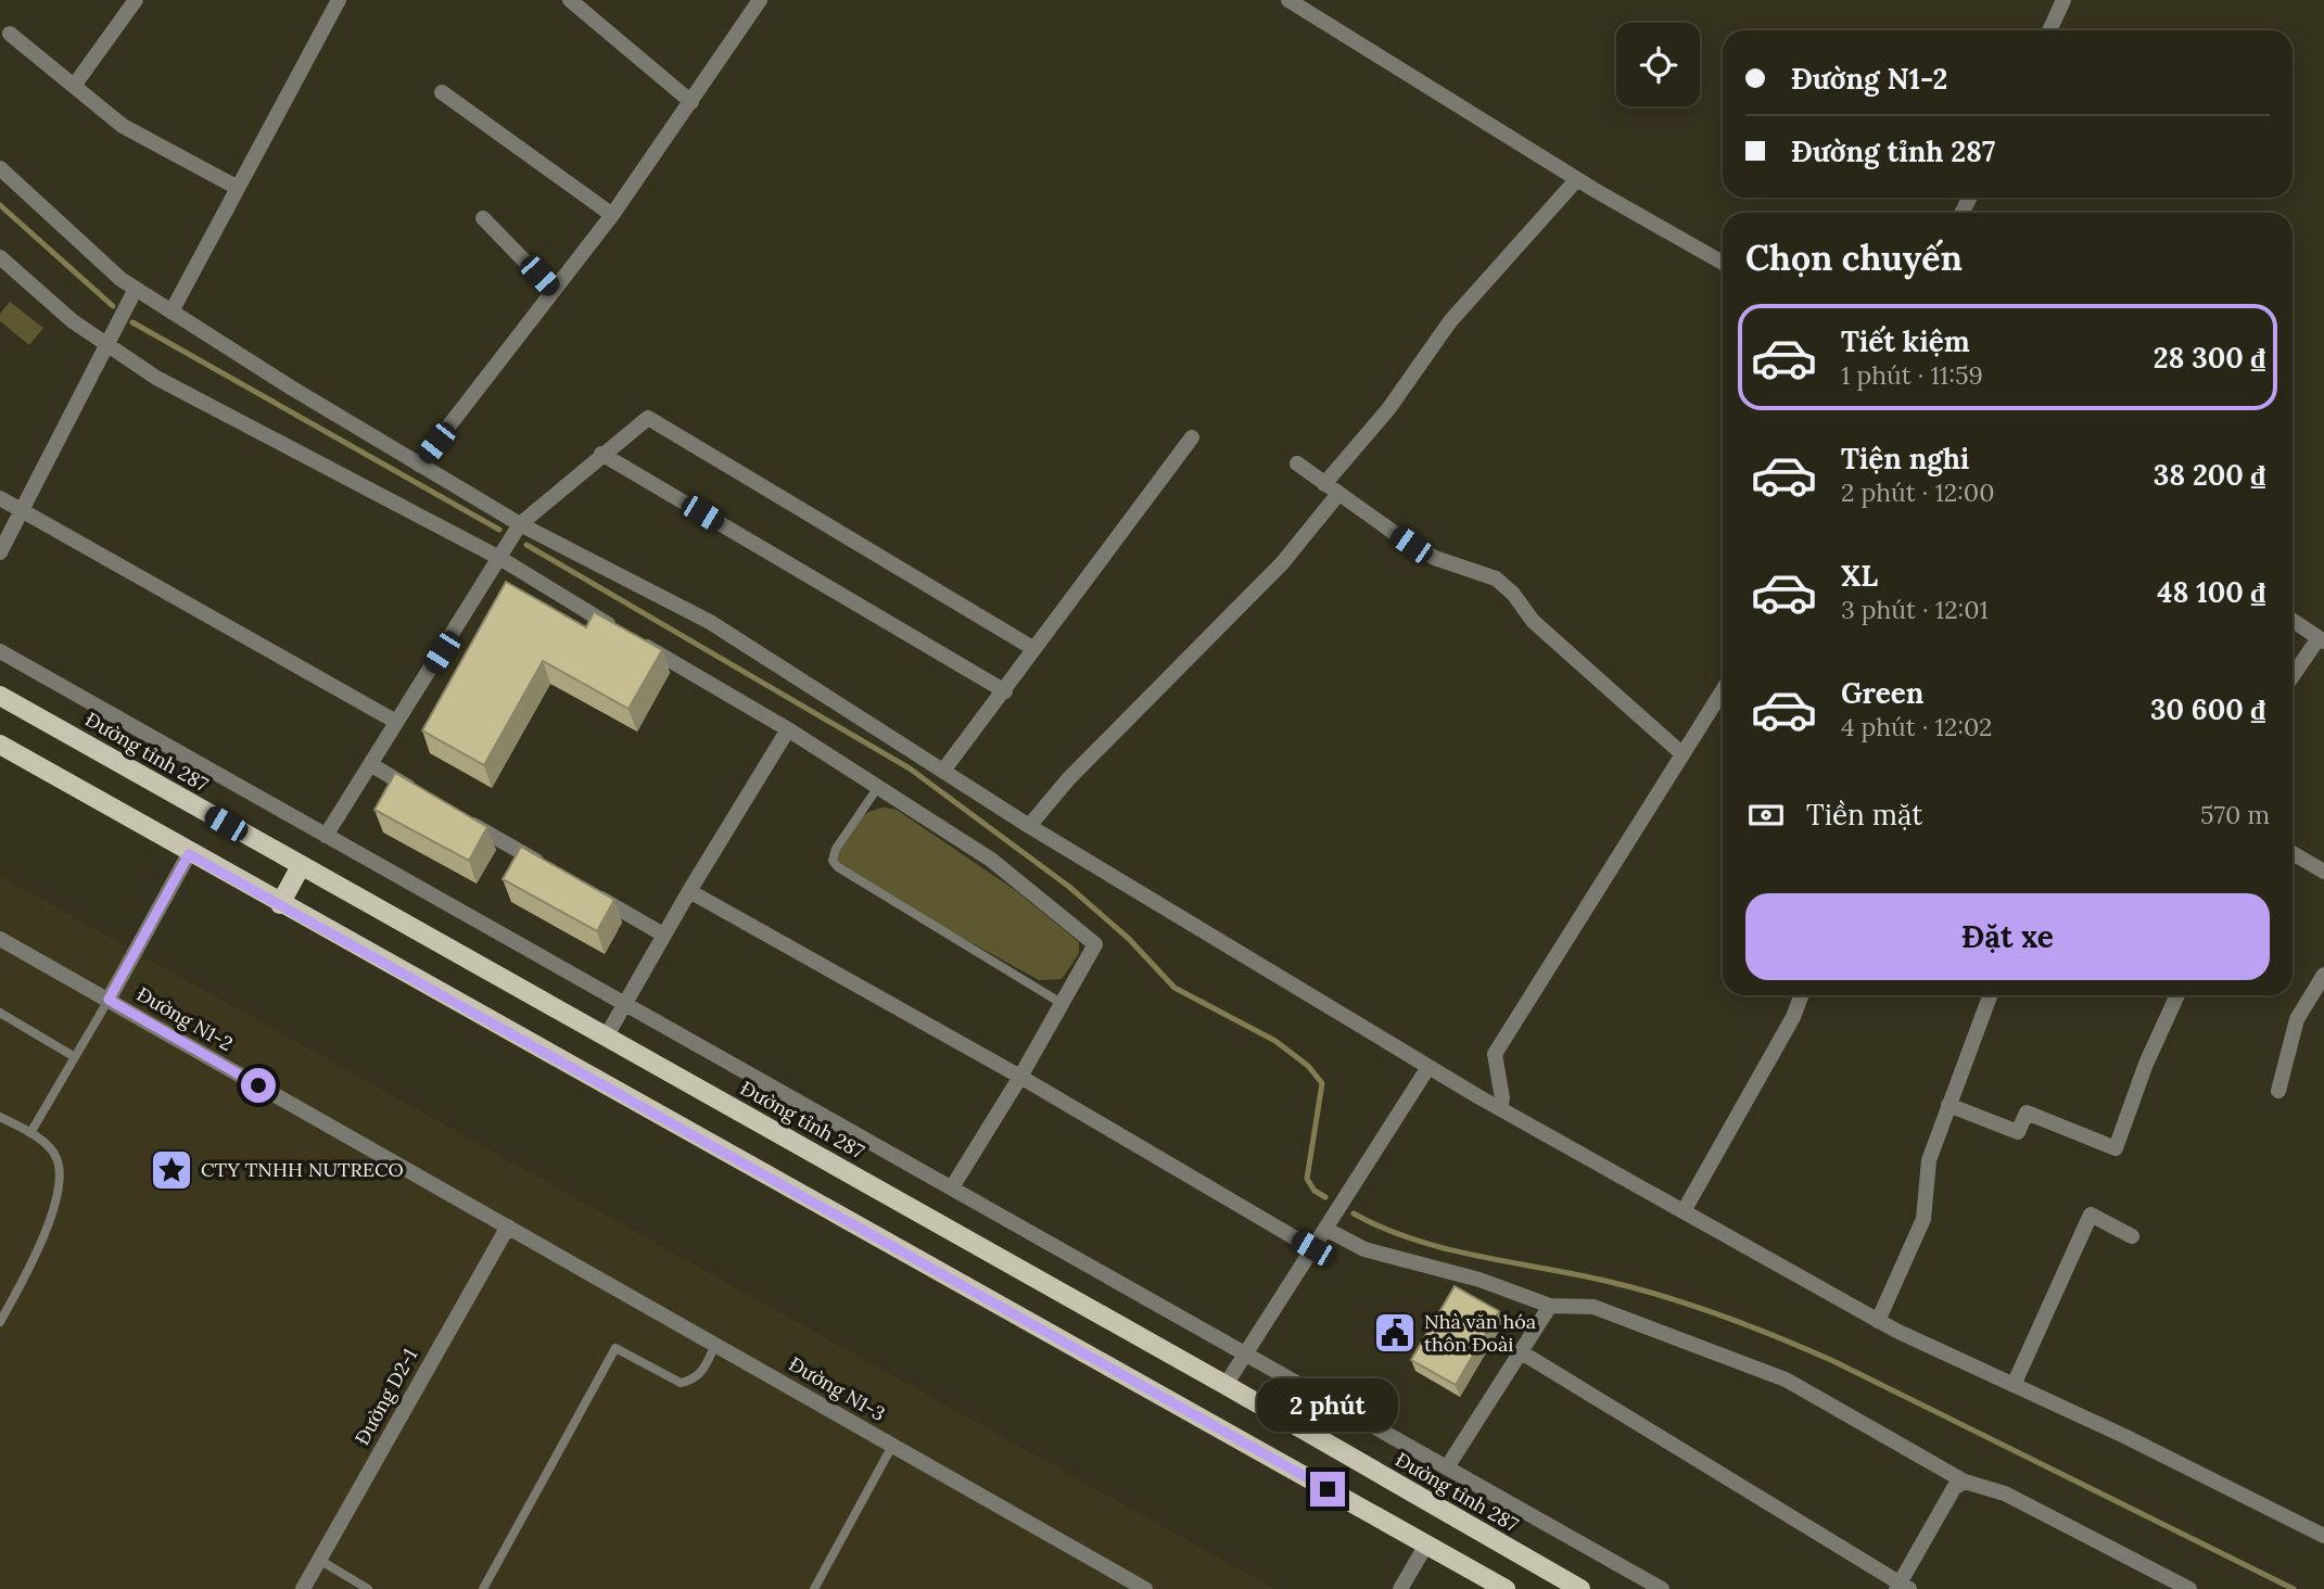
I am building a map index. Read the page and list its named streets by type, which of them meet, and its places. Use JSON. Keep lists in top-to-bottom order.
{
  "streets": {
    "main road": ["Đường tỉnh 287"],
    "street": ["Đường N1-2", "Đường N1-3", "Đường D2-1"]
  },
  "crossings": [
    ["Đường N1-2", "Đường N1-3"],
    ["Đường N1-2", "Đường D2-1"],
    ["Đường N1-3", "Đường D2-1"]
  ],
  "places": {
    "place": ["CTY TNHH NUTRECO"],
    "public building": ["Nhà văn hóa thôn Đoài"]
  },
  "page": {
    "banner": ["Đường N1-2", "Đường tỉnh 287"],
    "heading": "Chọn chuyến",
    "list": [
      {
        "name": "Tiết kiệm",
        "note": "1 phút · 11:59",
        "value": "28 300 ₫"
      },
      {
        "name": "Tiện nghi",
        "note": "2 phút · 12:00",
        "value": "38 200 ₫"
      },
      {
        "name": "XL",
        "note": "3 phút · 12:01",
        "value": "48 100 ₫"
      },
      {
        "name": "Green",
        "note": "4 phút · 12:02",
        "value": "30 600 ₫"
      }
    ],
    "pay": ["Tiền mặt", "570 m"],
    "buttons": "Đặt xe",
    "bubble": "2 phút"
  }
}
